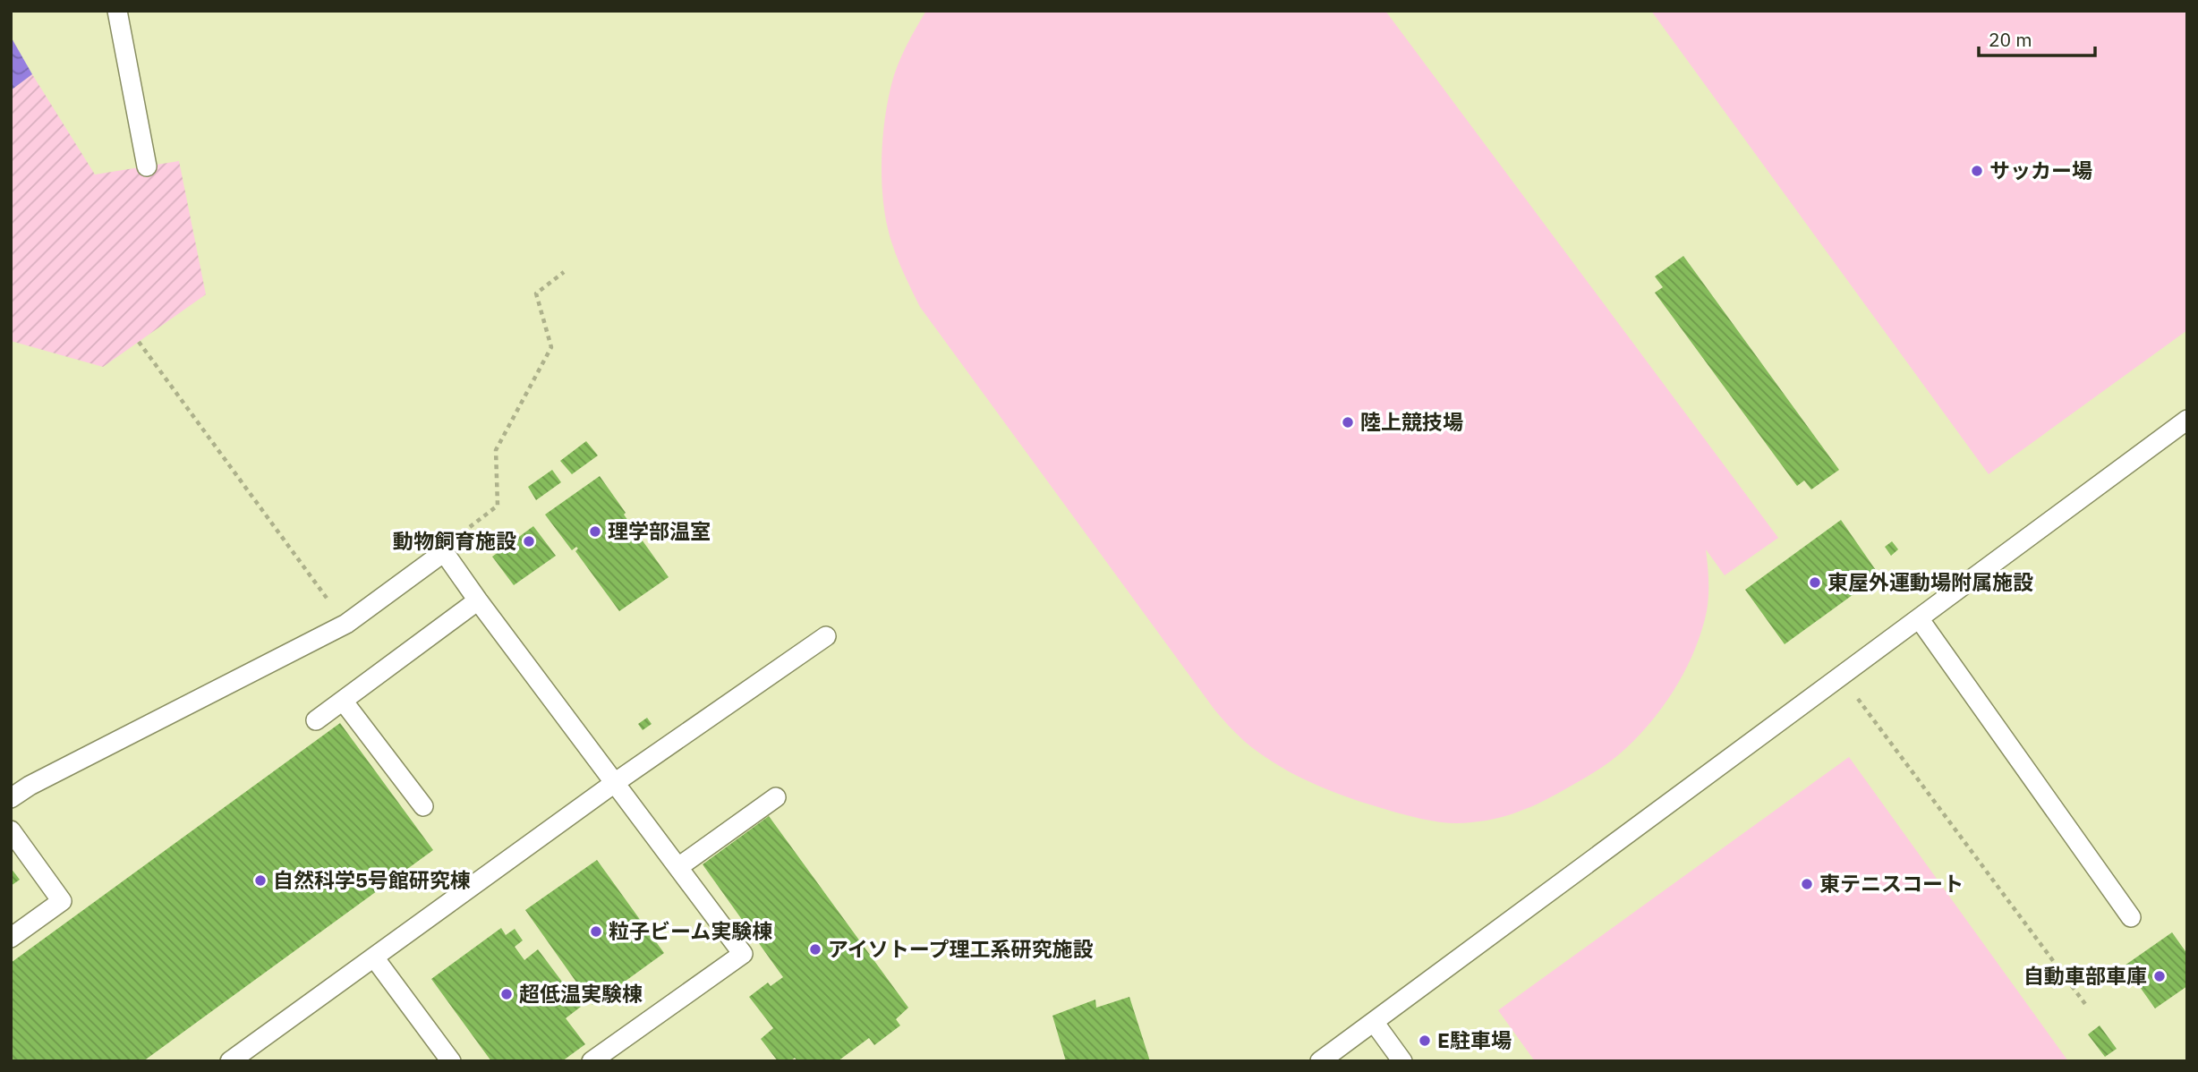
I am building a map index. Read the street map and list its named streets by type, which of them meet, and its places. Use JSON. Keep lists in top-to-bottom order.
{
  "places": [
    "サッカー場",
    "陸上競技場",
    "理学部温室",
    "動物飼育施設",
    "東屋外運動場附属施設",
    "自然科学5号館研究棟",
    "東テニスコート",
    "粒子ビーム実験棟",
    "アイソトープ理工系研究施設",
    "自動車部車庫",
    "超低温実験棟",
    "E駐車場"
  ],
  "scale_bar": "20 m"
}
